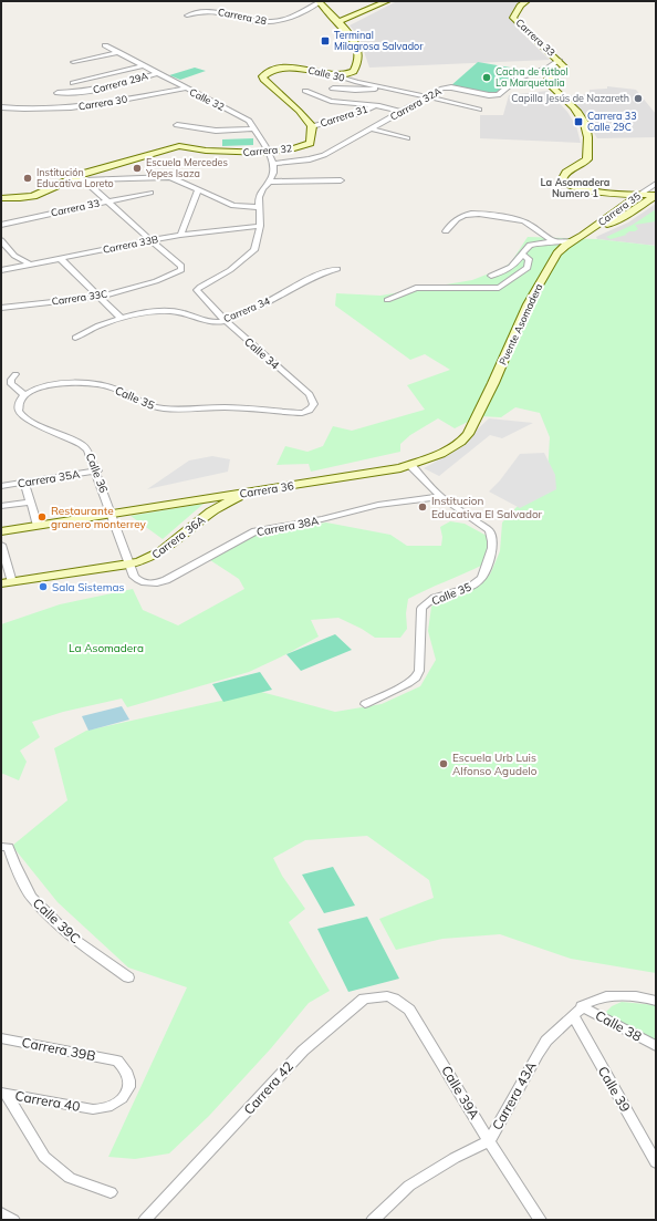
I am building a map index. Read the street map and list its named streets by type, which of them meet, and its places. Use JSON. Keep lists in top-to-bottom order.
{
  "streets": {
    "street": [
      "Carrera 28",
      "Carrera 33",
      "Calle 30",
      "Carrera 29A",
      "Calle 32",
      "Carrera 30",
      "Carrera 32A",
      "Carrera 31",
      "Carrera 32",
      "Carrera 35",
      "Carrera 33B",
      "Carrera 33C",
      "Carrera 34",
      "Puente Asomadera",
      "Calle 34",
      "Calle 35",
      "Calle 36",
      "Carrera 35A",
      "Carrera 36",
      "Carrera 38A",
      "Carrera 36A",
      "Calle 39C",
      "Calle 38",
      "Carrera 39B",
      "Carrera 42",
      "Calle 39",
      "Calle 39A",
      "Carrera 43A",
      "Carrera 40"
    ]
  },
  "crossings": [
    ["Carrera 33", "Carrera 32A"],
    ["Carrera 33", "Carrera 35"],
    ["Calle 30", "Carrera 32A"],
    ["Calle 30", "Carrera 31"],
    ["Calle 30", "Carrera 32"],
    ["Carrera 29A", "Calle 32"],
    ["Calle 32", "Carrera 30"],
    ["Calle 32", "Carrera 32A"],
    ["Calle 32", "Carrera 32"],
    ["Carrera 31", "Carrera 32"],
    ["Carrera 35", "Puente Asomadera"],
    ["Carrera 33B", "Carrera 33C"],
    ["Carrera 33B", "Calle 34"],
    ["Carrera 34", "Calle 34"],
    ["Puente Asomadera", "Carrera 36"],
    ["Calle 34", "Calle 35"],
    ["Calle 35", "Calle 36"],
    ["Calle 35", "Carrera 36"],
    ["Calle 35", "Carrera 38A"],
    ["Calle 36", "Carrera 35A"],
    ["Calle 36", "Carrera 36"],
    ["Calle 36", "Carrera 38A"],
    ["Calle 36", "Carrera 36A"],
    ["Carrera 36", "Carrera 36A"],
    ["Calle 38", "Carrera 43A"],
    ["Carrera 39B", "Carrera 40"],
    ["Carrera 42", "Calle 39A"],
    ["Calle 39", "Carrera 43A"],
    ["Calle 39A", "Carrera 43A"]
  ],
  "districts": ["La Asomadera Numero 1"],
  "parks": ["La Asomadera"],
  "places": {
    "transit": ["Terminal Milagrosa Salvador", "Carrera 33 Calle 29C"],
    "other": [
      "Cacha de fútbol La Marquetalia",
      "Capilla Jesús de Nazareth",
      "Escuela Mercedes Yepes Isaza",
      "Institución Educativa Loreto",
      "Institucion Educativa El Salvador",
      "Restaurante granero monterrey",
      "Sala Sistemas",
      "Escuela Urb Luis Alfonso Agudelo"
    ]
  }
}
